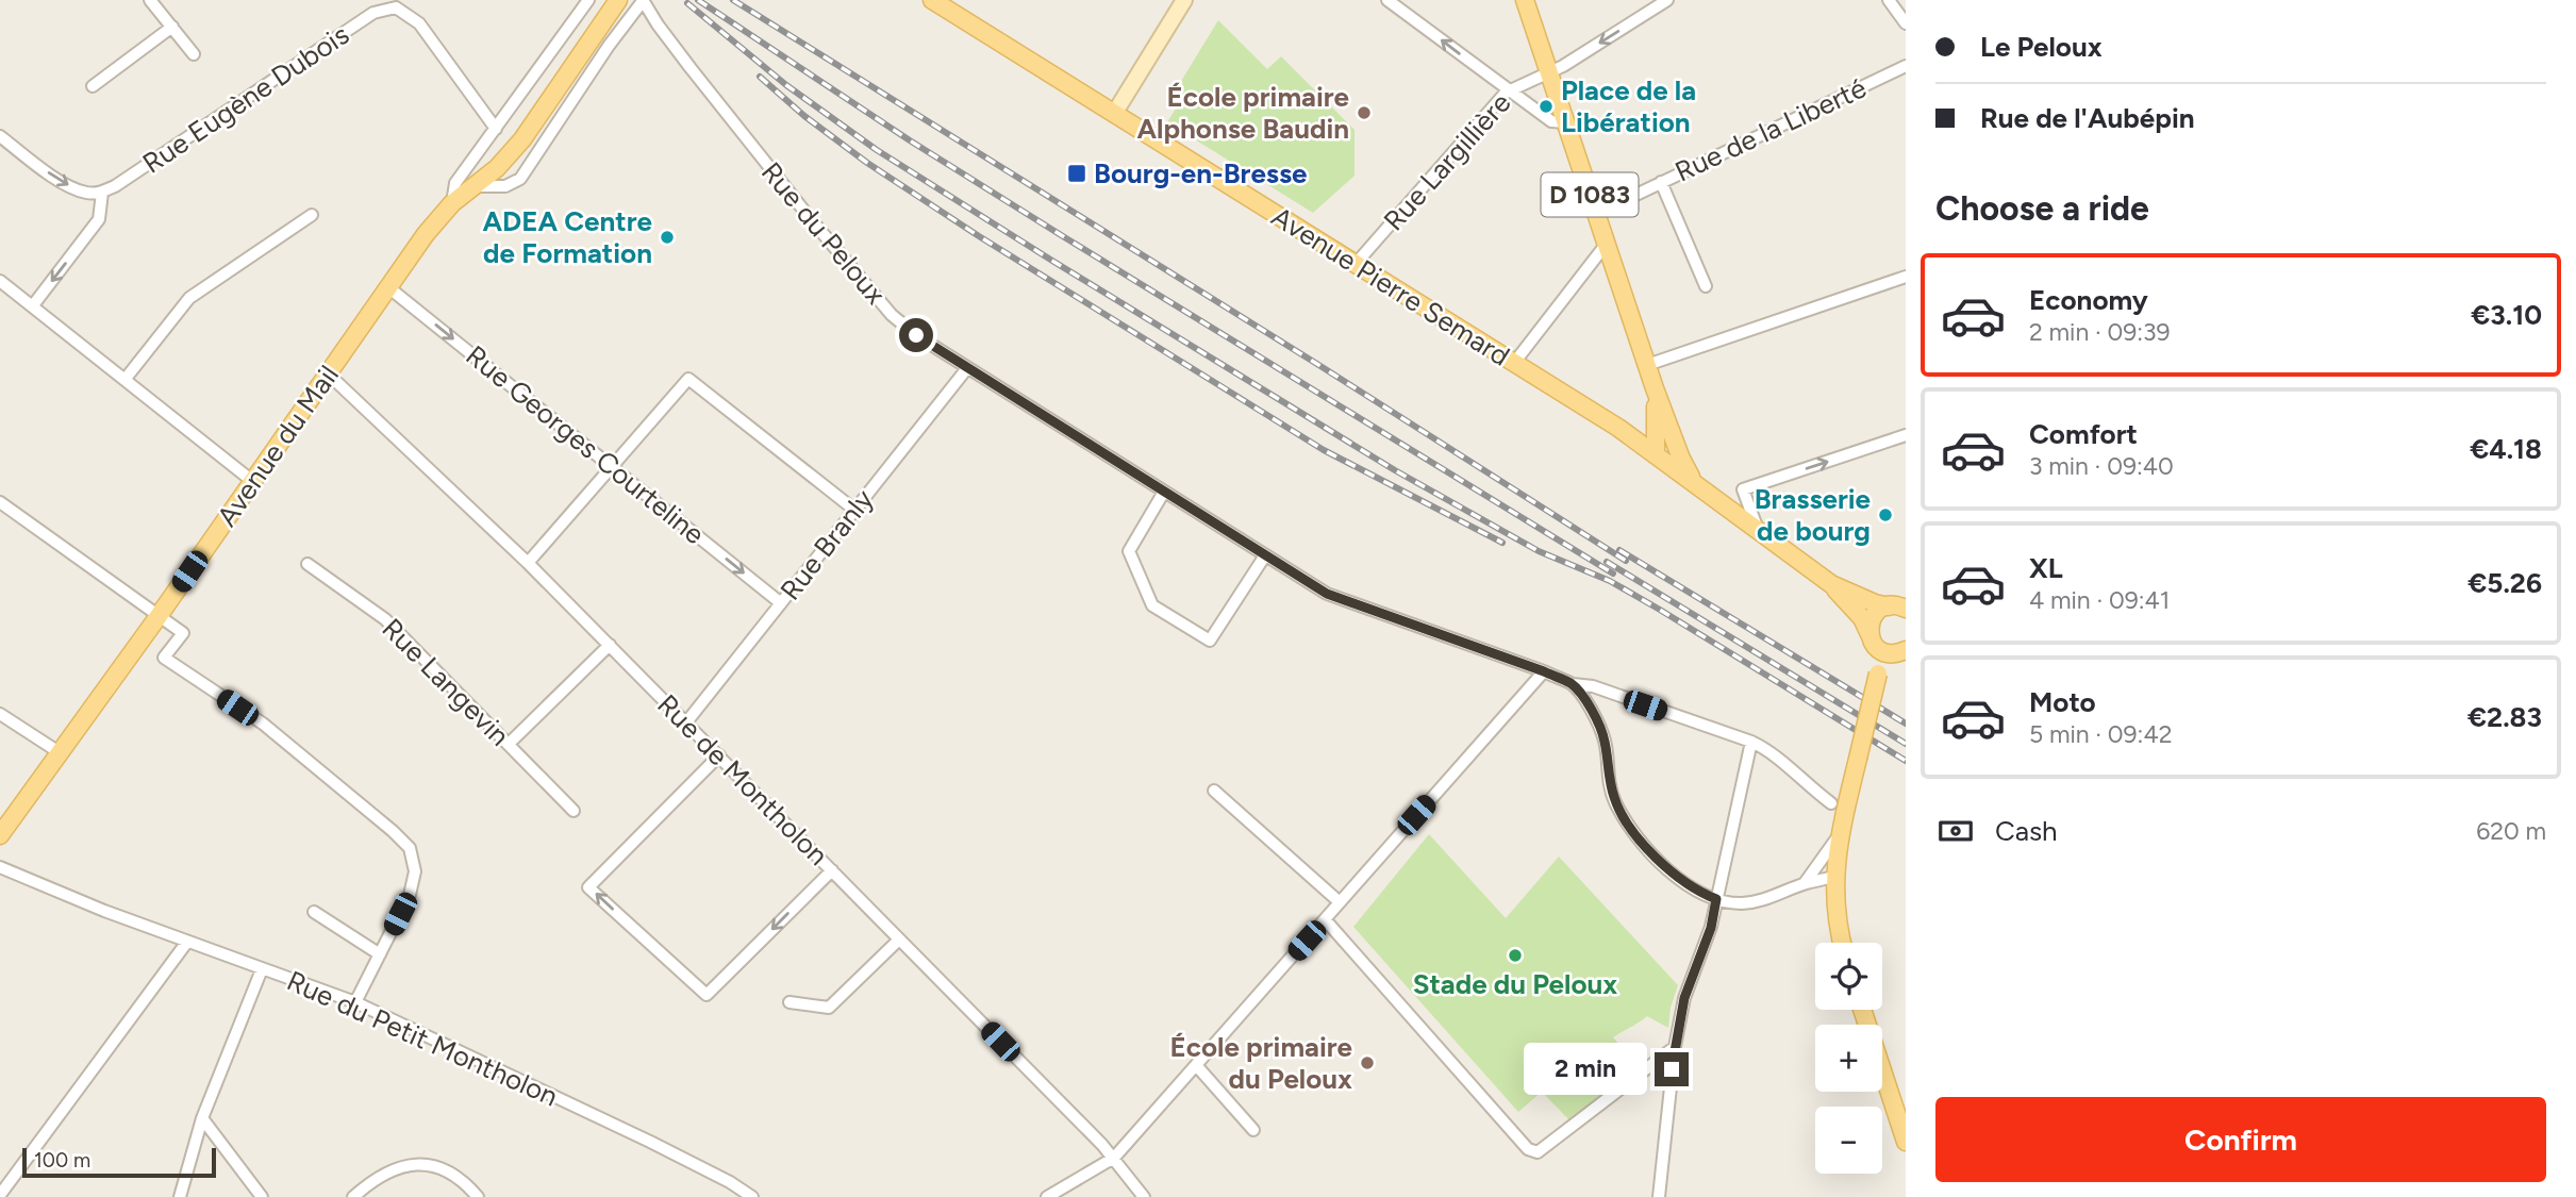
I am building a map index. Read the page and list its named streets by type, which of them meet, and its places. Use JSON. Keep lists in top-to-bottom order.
{
  "streets": {
    "main road": ["D 1083", "Avenue Pierre Semard", "Avenue du Mail"],
    "street": [
      "Rue Eugène Dubois",
      "Rue de la Liberté",
      "Rue Largillière",
      "Rue du Peloux",
      "Rue Georges Courteline",
      "Rue Branly",
      "Rue Langevin",
      "Rue de Montholon",
      "Rue du Petit Montholon"
    ]
  },
  "crossings": [
    ["Rue Eugène Dubois", "Avenue du Mail"],
    ["Rue de la Liberté", "D 1083"],
    ["Rue Largillière", "D 1083"],
    ["Rue Largillière", "Avenue Pierre Semard"],
    ["D 1083", "Avenue Pierre Semard"],
    ["Rue du Peloux", "Rue Branly"],
    ["Rue Georges Courteline", "Avenue du Mail"],
    ["Rue Georges Courteline", "Rue Branly"],
    ["Avenue du Mail", "Rue de Montholon"],
    ["Rue Branly", "Rue de Montholon"]
  ],
  "one_way": ["Rue Georges Courteline"],
  "places": {
    "other": [
      "Place de la Libération",
      "École primaire Alphonse Baudin",
      "ADEA Centre de Formation",
      "Brasserie de bourg",
      "Stade du Peloux",
      "École primaire du Peloux"
    ],
    "transit": ["Bourg-en-Bresse"]
  },
  "scale_bar": "100 m",
  "page": {
    "banner": ["Le Peloux", "Rue de l'Aubépin"],
    "heading": "Choose a ride",
    "list": [
      {
        "name": "Economy",
        "note": "2 min · 09:39",
        "value": "€3.10"
      },
      {
        "name": "Comfort",
        "note": "3 min · 09:40",
        "value": "€4.18"
      },
      {
        "name": "XL",
        "note": "4 min · 09:41",
        "value": "€5.26"
      },
      {
        "name": "Moto",
        "note": "5 min · 09:42",
        "value": "€2.83"
      }
    ],
    "pay": ["Cash", "620 m"],
    "map_buttons": ["+", "−"],
    "bubble": "2 min",
    "buttons": "Confirm",
    "scale": "100 m"
  }
}
